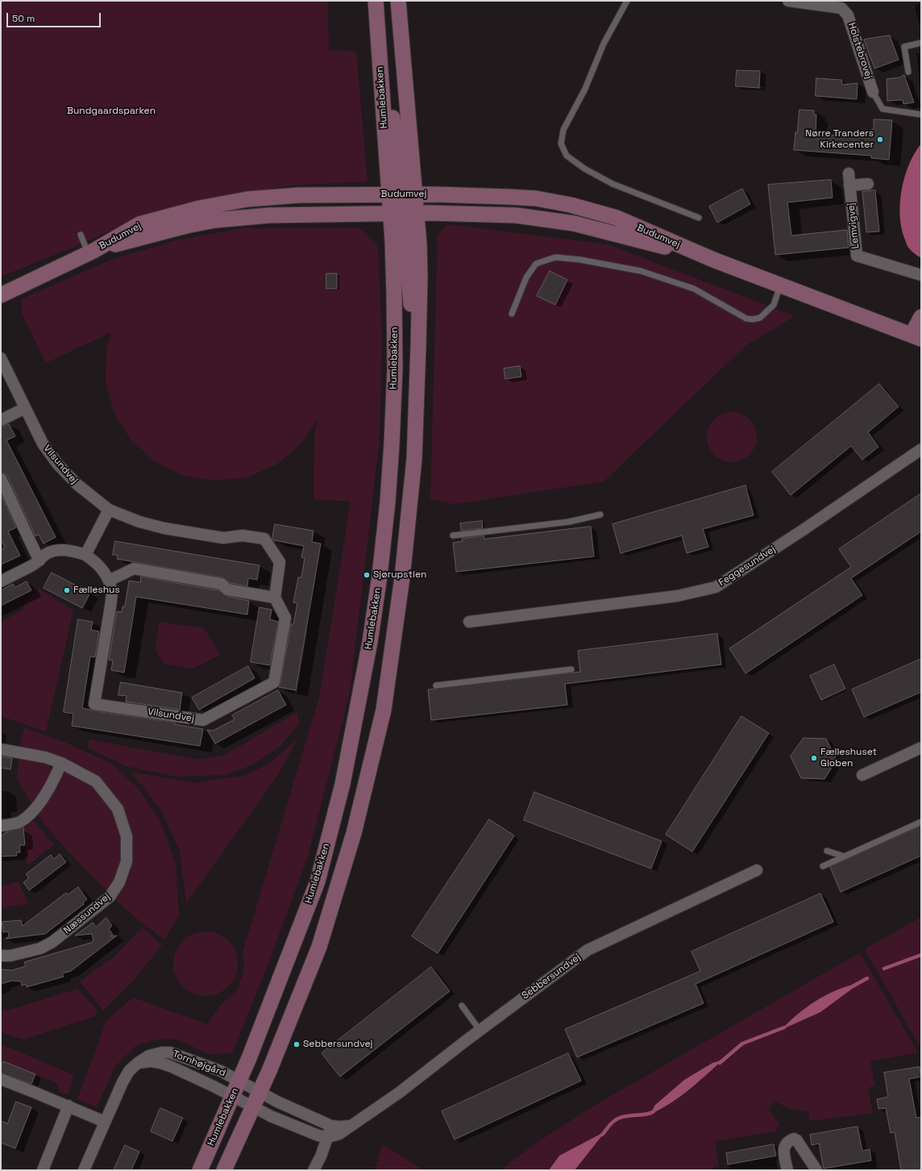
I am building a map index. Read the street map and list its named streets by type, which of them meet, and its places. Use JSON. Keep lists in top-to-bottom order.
{
  "streets": {
    "street": [
      "Holstebrovej",
      "Humlebakken",
      "Budumvej",
      "Lemvigvej",
      "Vilsundvej",
      "Feggesundvej",
      "Næssundvej",
      "Sebbersundvej",
      "Tornhøjgård"
    ]
  },
  "crossings": [
    ["Humlebakken", "Budumvej"],
    ["Humlebakken", "Tornhøjgård"]
  ],
  "parks": ["Bundgaardsparken"],
  "places": [
    "Nørre Tranders Kirkecenter",
    "Sjørupstien",
    "Fælleshus",
    "Fælleshuset Globen",
    "Sebbersundvej"
  ],
  "scale_bar": "50 m"
}
